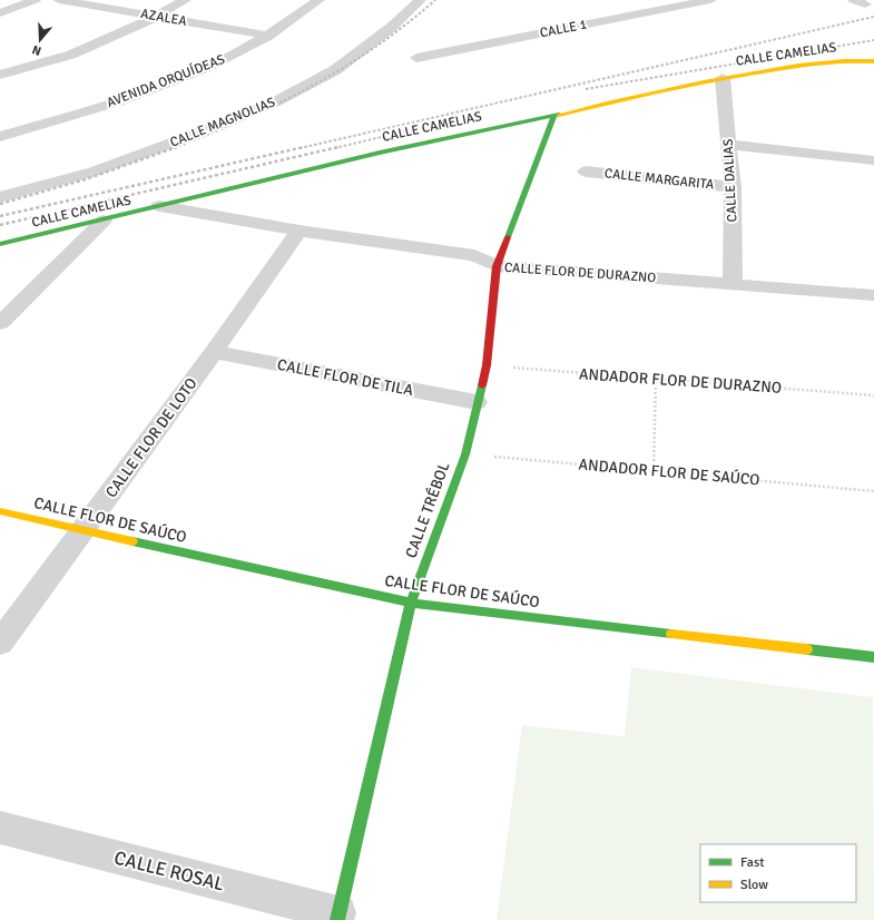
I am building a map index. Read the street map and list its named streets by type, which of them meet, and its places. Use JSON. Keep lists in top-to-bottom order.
{
  "streets": {
    "street": [
      "AZALEA",
      "CALLE 1",
      "CALLE CAMELIAS",
      "AVENIDA ORQUÍDEAS",
      "CALLE MAGNOLIAS",
      "CALLE MARGARITA",
      "CALLE DALIAS",
      "CALLE FLOR DE DURAZNO",
      "CALLE FLOR DE TILA",
      "CALLE FLOR DE LOTO",
      "CALLE TRÉBOL",
      "CALLE FLOR DE SAÚCO",
      "CALLE ROSAL"
    ],
    "path": ["ANDADOR FLOR DE DURAZNO", "ANDADOR FLOR DE SAÚCO"]
  },
  "crossings": [
    ["AZALEA", "AVENIDA ORQUÍDEAS"],
    ["CALLE CAMELIAS", "CALLE DALIAS"],
    ["CALLE CAMELIAS", "CALLE FLOR DE DURAZNO"],
    ["CALLE CAMELIAS", "CALLE TRÉBOL"],
    ["CALLE MARGARITA", "CALLE DALIAS"],
    ["CALLE DALIAS", "CALLE FLOR DE DURAZNO"],
    ["CALLE FLOR DE DURAZNO", "CALLE FLOR DE LOTO"],
    ["CALLE FLOR DE DURAZNO", "CALLE TRÉBOL"],
    ["CALLE FLOR DE TILA", "CALLE FLOR DE LOTO"],
    ["CALLE FLOR DE TILA", "CALLE TRÉBOL"],
    ["ANDADOR FLOR DE DURAZNO", "CALLE TRÉBOL"],
    ["CALLE FLOR DE LOTO", "CALLE FLOR DE SAÚCO"],
    ["ANDADOR FLOR DE SAÚCO", "CALLE TRÉBOL"],
    ["CALLE TRÉBOL", "CALLE FLOR DE SAÚCO"],
    ["CALLE TRÉBOL", "CALLE ROSAL"]
  ],
  "legend": ["Fast", "Slow"],
  "north": "bottom"
}
